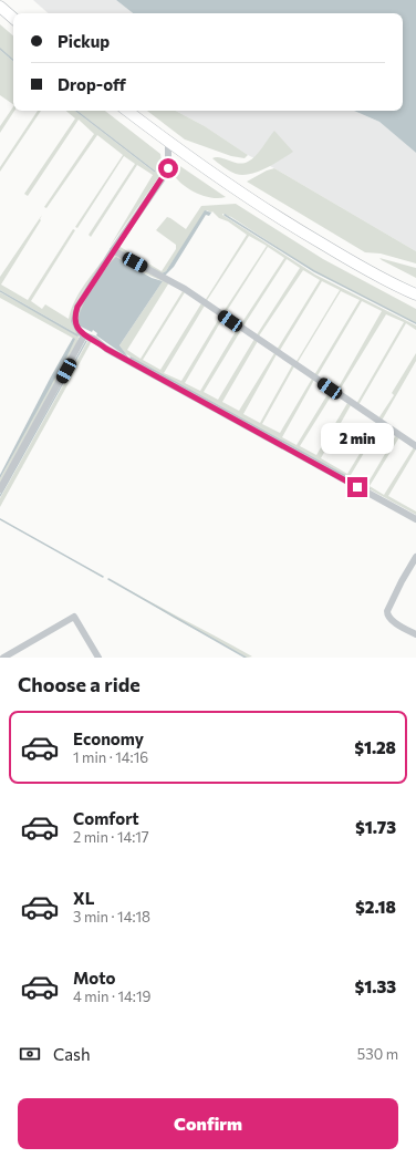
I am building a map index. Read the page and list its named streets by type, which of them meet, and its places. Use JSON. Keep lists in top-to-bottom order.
{
  "page": {
    "banner": ["Pickup", "Drop-off"],
    "bubble": "2 min",
    "heading": "Choose a ride",
    "list": [
      {
        "name": "Economy",
        "note": "1 min · 14:16",
        "value": "$1.28"
      },
      {
        "name": "Comfort",
        "note": "2 min · 14:17",
        "value": "$1.73"
      },
      {
        "name": "XL",
        "note": "3 min · 14:18",
        "value": "$2.18"
      },
      {
        "name": "Moto",
        "note": "4 min · 14:19",
        "value": "$1.33"
      }
    ],
    "pay": ["Cash", "530 m"],
    "buttons": "Confirm"
  }
}
